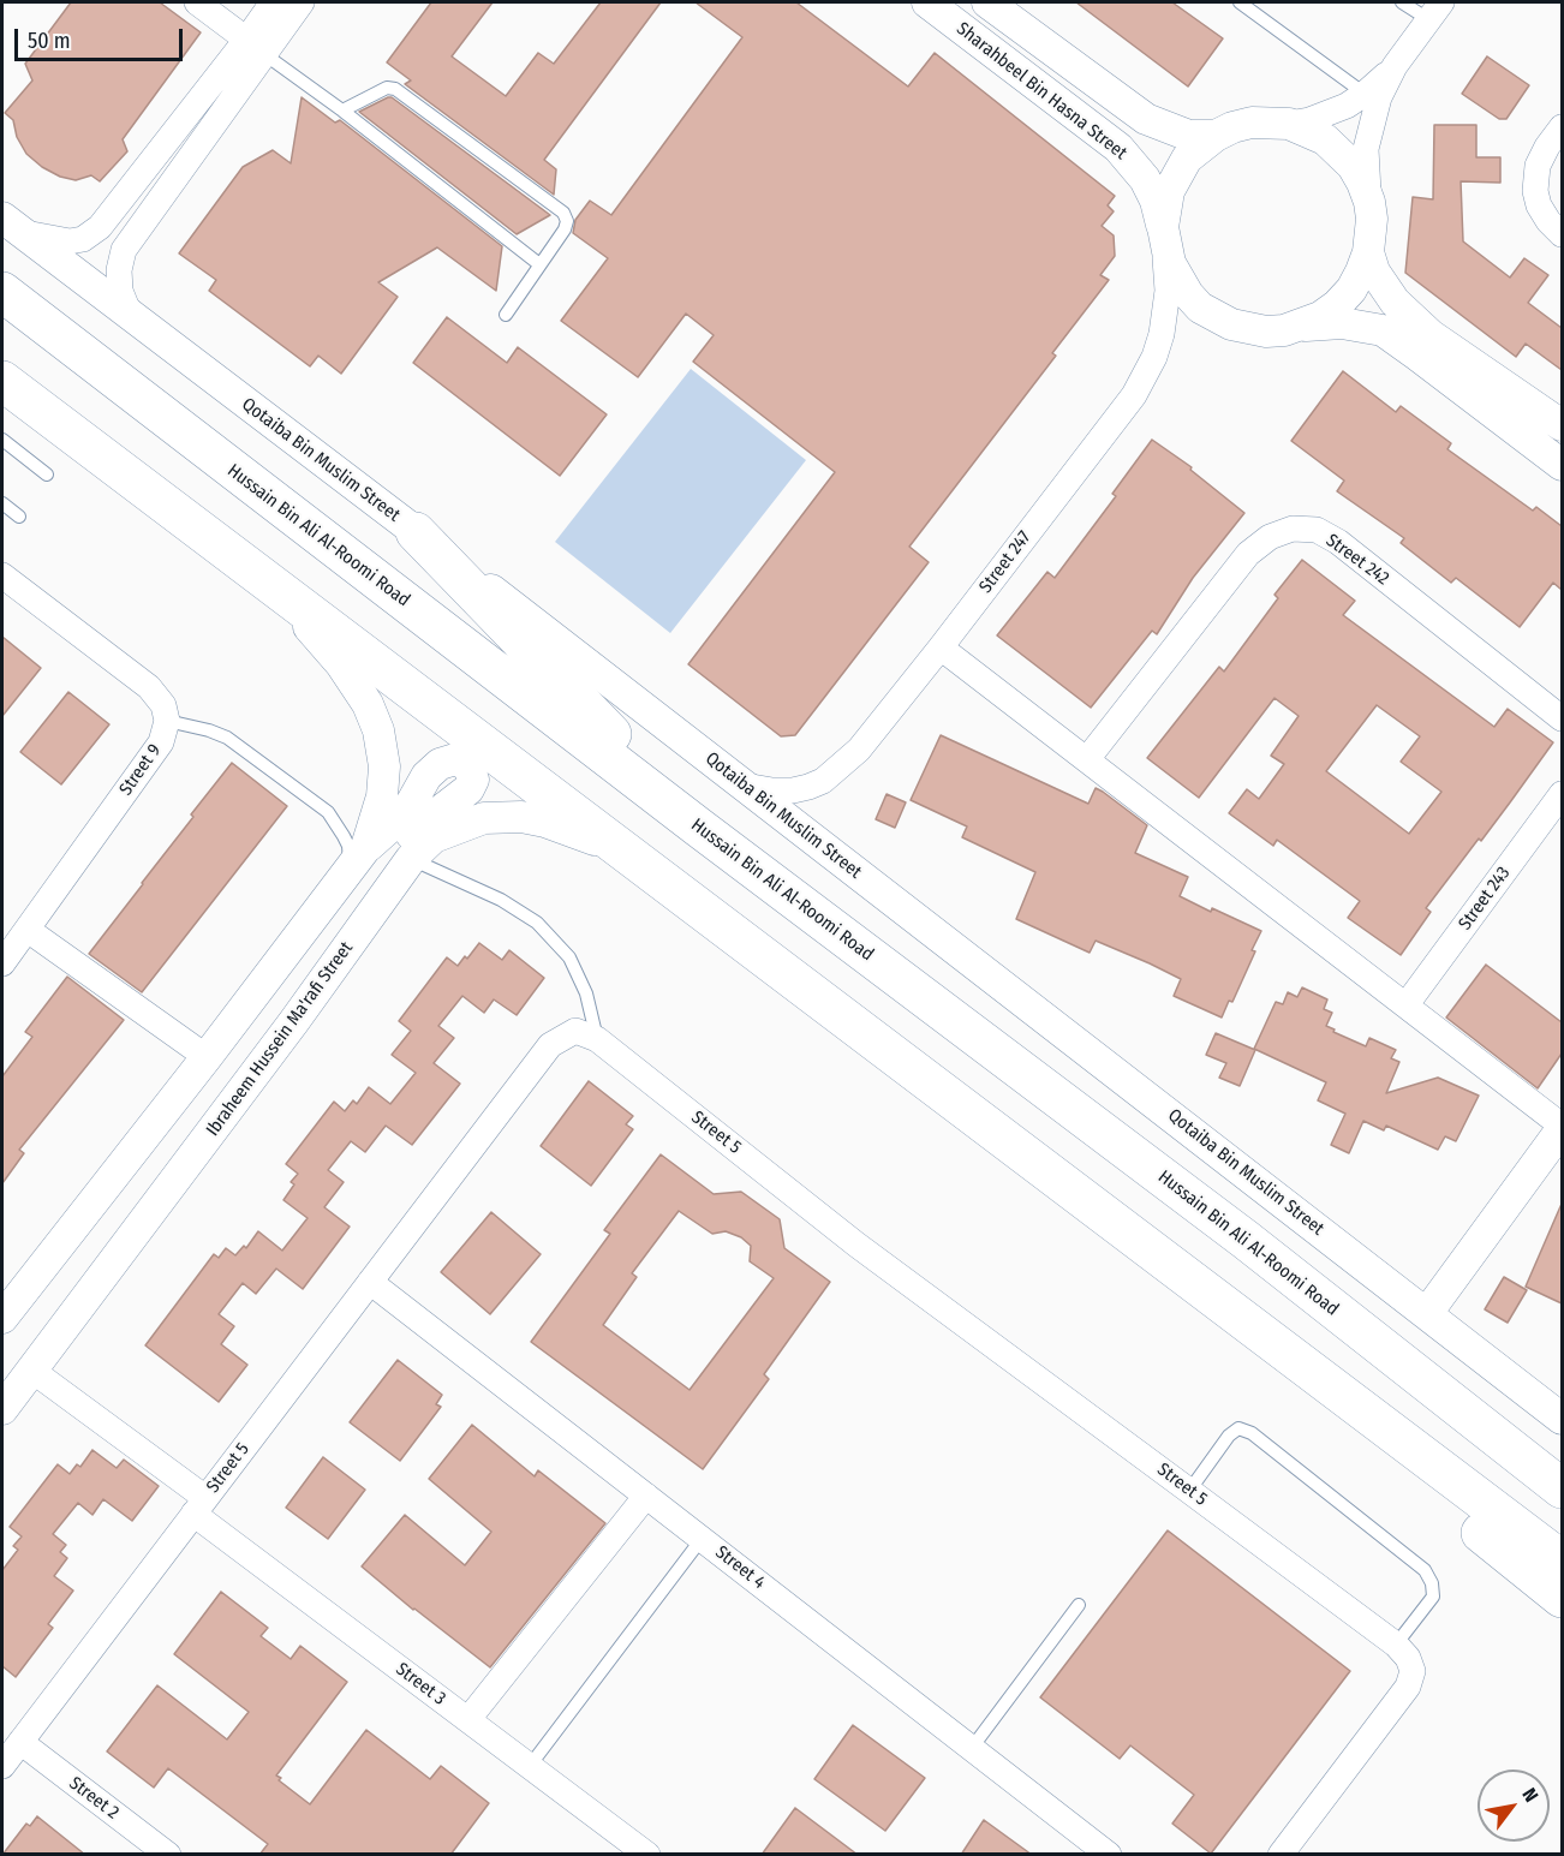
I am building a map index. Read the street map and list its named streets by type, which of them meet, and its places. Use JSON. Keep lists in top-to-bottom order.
{
  "streets": {
    "highway": ["Hussain Bin Ali Al-Roomi Road"],
    "street": [
      "Sharahbeel Bin Hasna Street",
      "Qotaiba Bin Muslim Street",
      "Street 242",
      "Street 247",
      "Street 9",
      "Street 243",
      "Ibraheem Hussein Ma'rafi Street",
      "Street 5",
      "Street 4",
      "Street 3",
      "Street 2"
    ]
  },
  "crossings": [
    ["Sharahbeel Bin Hasna Street", "Street 247"],
    ["Qotaiba Bin Muslim Street", "Street 247"],
    ["Ibraheem Hussein Ma'rafi Street", "Street 3"],
    ["Street 5", "Street 4"],
    ["Street 5", "Street 3"],
    ["Street 5", "Street 2"]
  ],
  "scale_bar": "50 m",
  "north": "top right"
}
